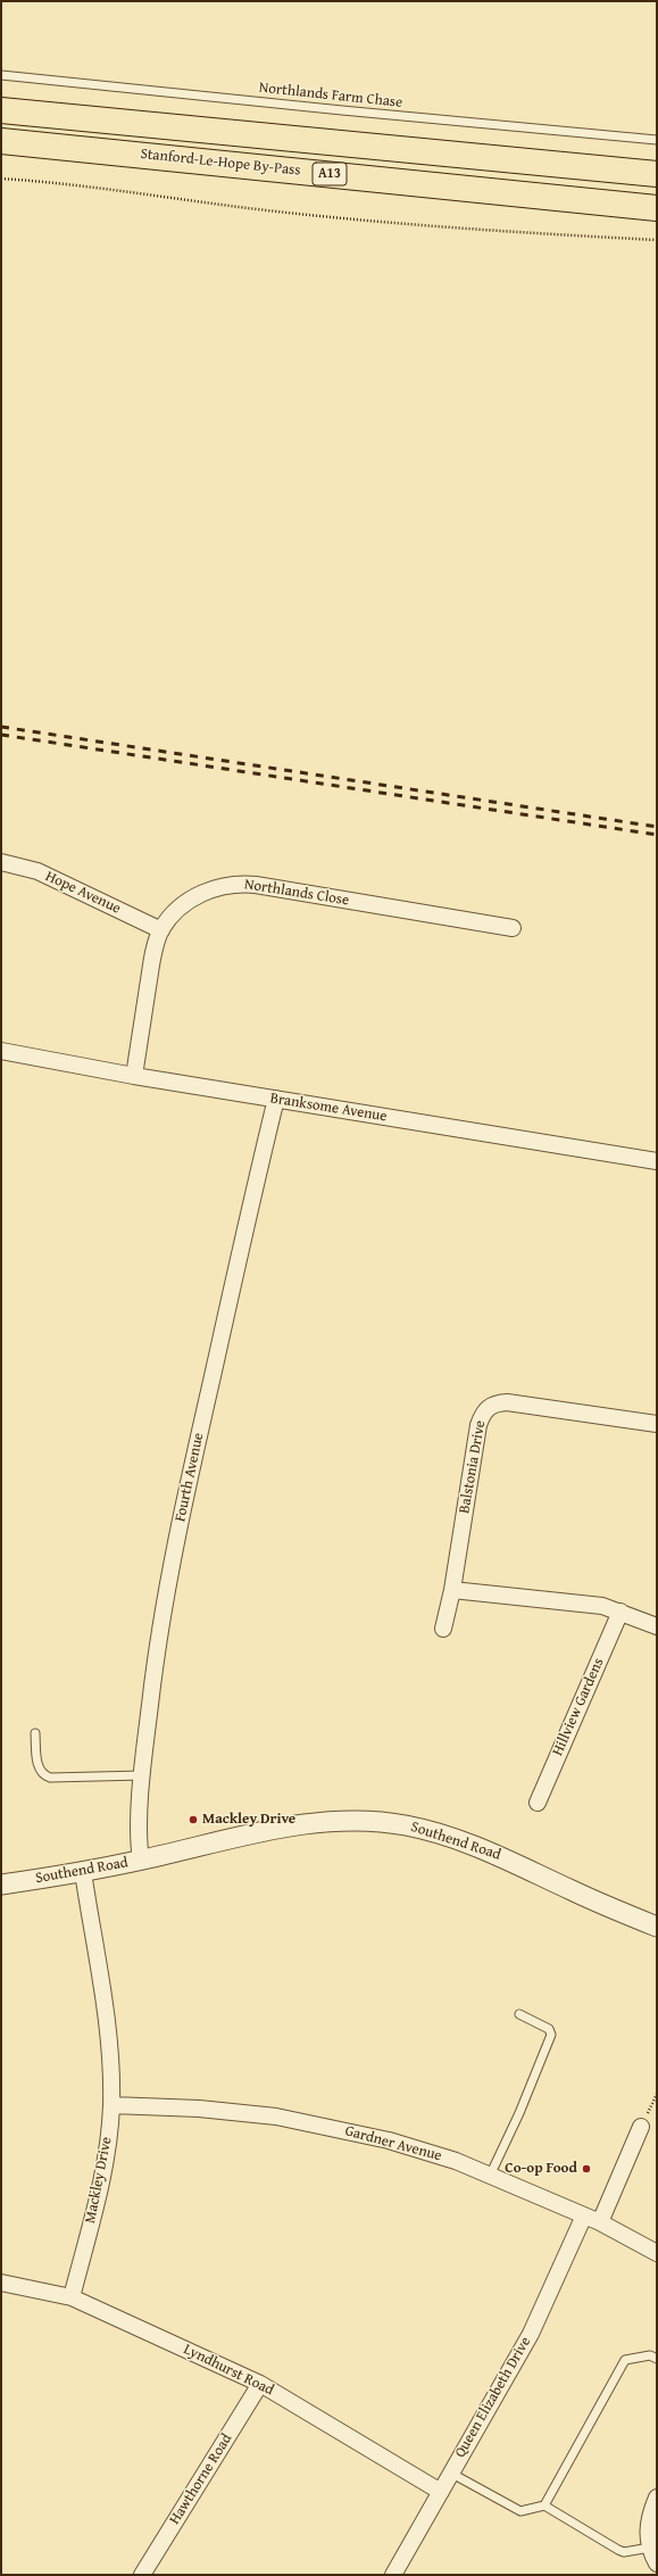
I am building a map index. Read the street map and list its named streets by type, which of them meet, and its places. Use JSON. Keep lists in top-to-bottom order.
{
  "streets": {
    "highway": ["Stanford-Le-Hope By-Pass", "A13"],
    "street": [
      "Hope Avenue",
      "Northlands Close",
      "Branksome Avenue",
      "Balstonia Drive",
      "Fourth Avenue",
      "Hillview Gardens",
      "Southend Road",
      "Gardner Avenue",
      "Mackley Drive",
      "Lyndhurst Road",
      "Queen Elizabeth Drive",
      "Hawthorne Road"
    ],
    "lane": ["Northlands Farm Chase"]
  },
  "crossings": [
    ["Hope Avenue", "Northlands Close"],
    ["Northlands Close", "Branksome Avenue"],
    ["Branksome Avenue", "Fourth Avenue"],
    ["Fourth Avenue", "Southend Road"],
    ["Southend Road", "Mackley Drive"],
    ["Gardner Avenue", "Mackley Drive"],
    ["Gardner Avenue", "Queen Elizabeth Drive"],
    ["Mackley Drive", "Lyndhurst Road"],
    ["Lyndhurst Road", "Queen Elizabeth Drive"],
    ["Lyndhurst Road", "Hawthorne Road"]
  ],
  "places": ["Mackley Drive", "Co-op Food"]
}
